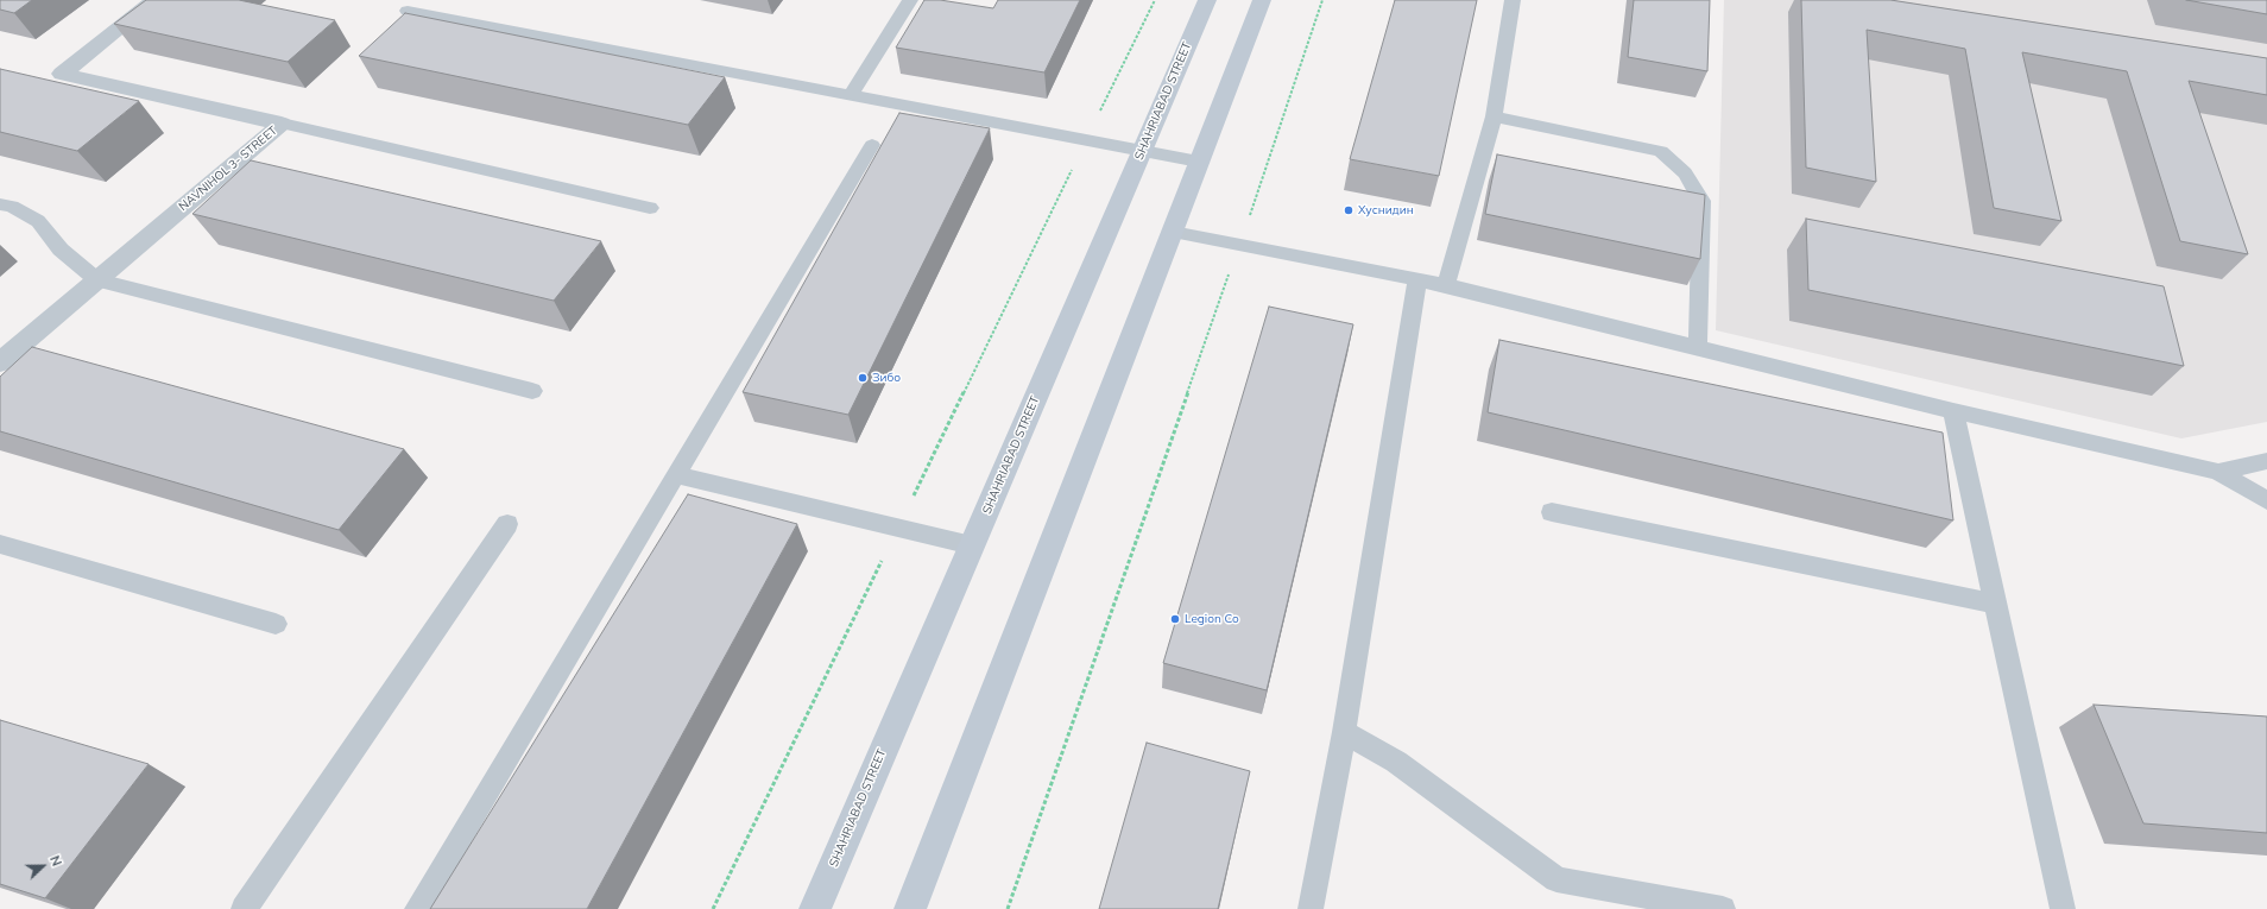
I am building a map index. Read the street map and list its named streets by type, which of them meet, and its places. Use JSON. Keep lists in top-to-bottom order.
{
  "streets": {
    "main road": ["SHAHRIABAD STREET"],
    "street": ["NAVNIHOL 3- STREET"]
  },
  "places": ["Хуснидин", "Зибо", "Legion Co"],
  "north": "right"
}
